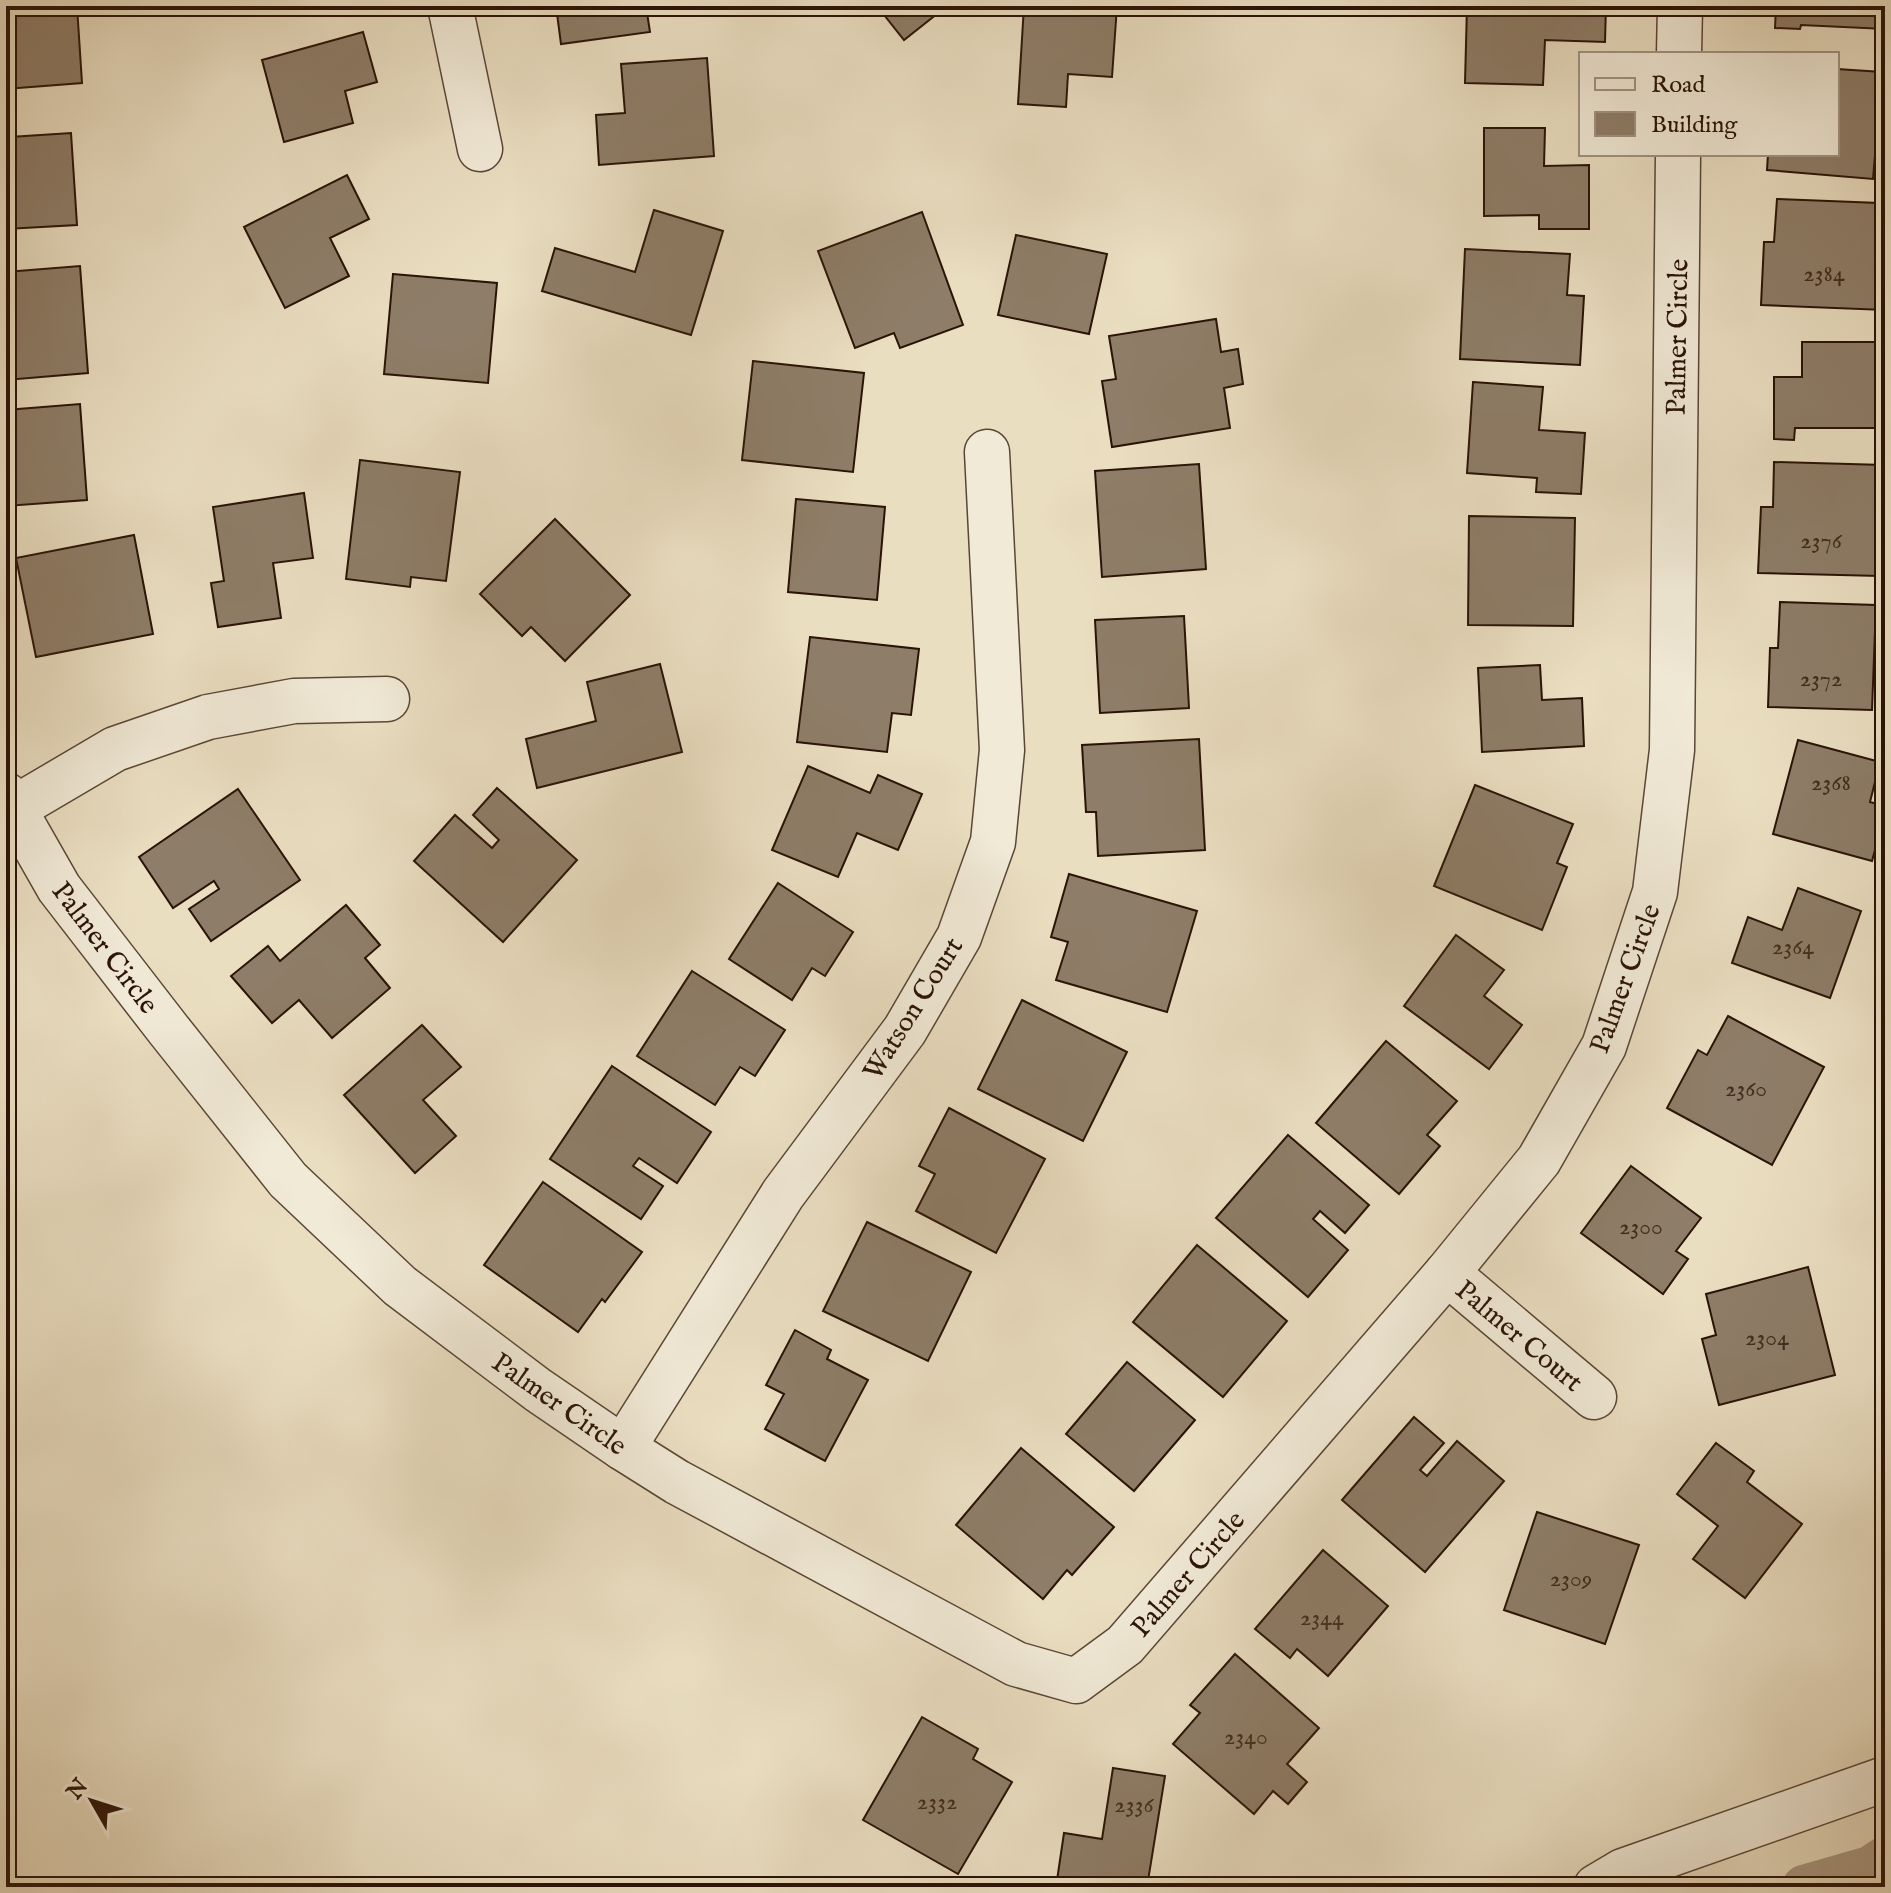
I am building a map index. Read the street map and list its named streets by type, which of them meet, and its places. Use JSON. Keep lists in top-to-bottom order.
{
  "streets": {
    "street": ["Palmer Circle", "Watson Court", "Palmer Court"]
  },
  "crossings": [
    ["Palmer Circle", "Watson Court"],
    ["Palmer Circle", "Palmer Court"]
  ],
  "house_numbers": [
    "2384",
    "2376",
    "2372",
    "2368",
    "2364",
    "2360",
    "2300",
    "2304",
    "2309",
    "2344",
    "2340",
    "2332",
    "2336"
  ],
  "legend": ["Road", "Building"],
  "north": "top left"
}
